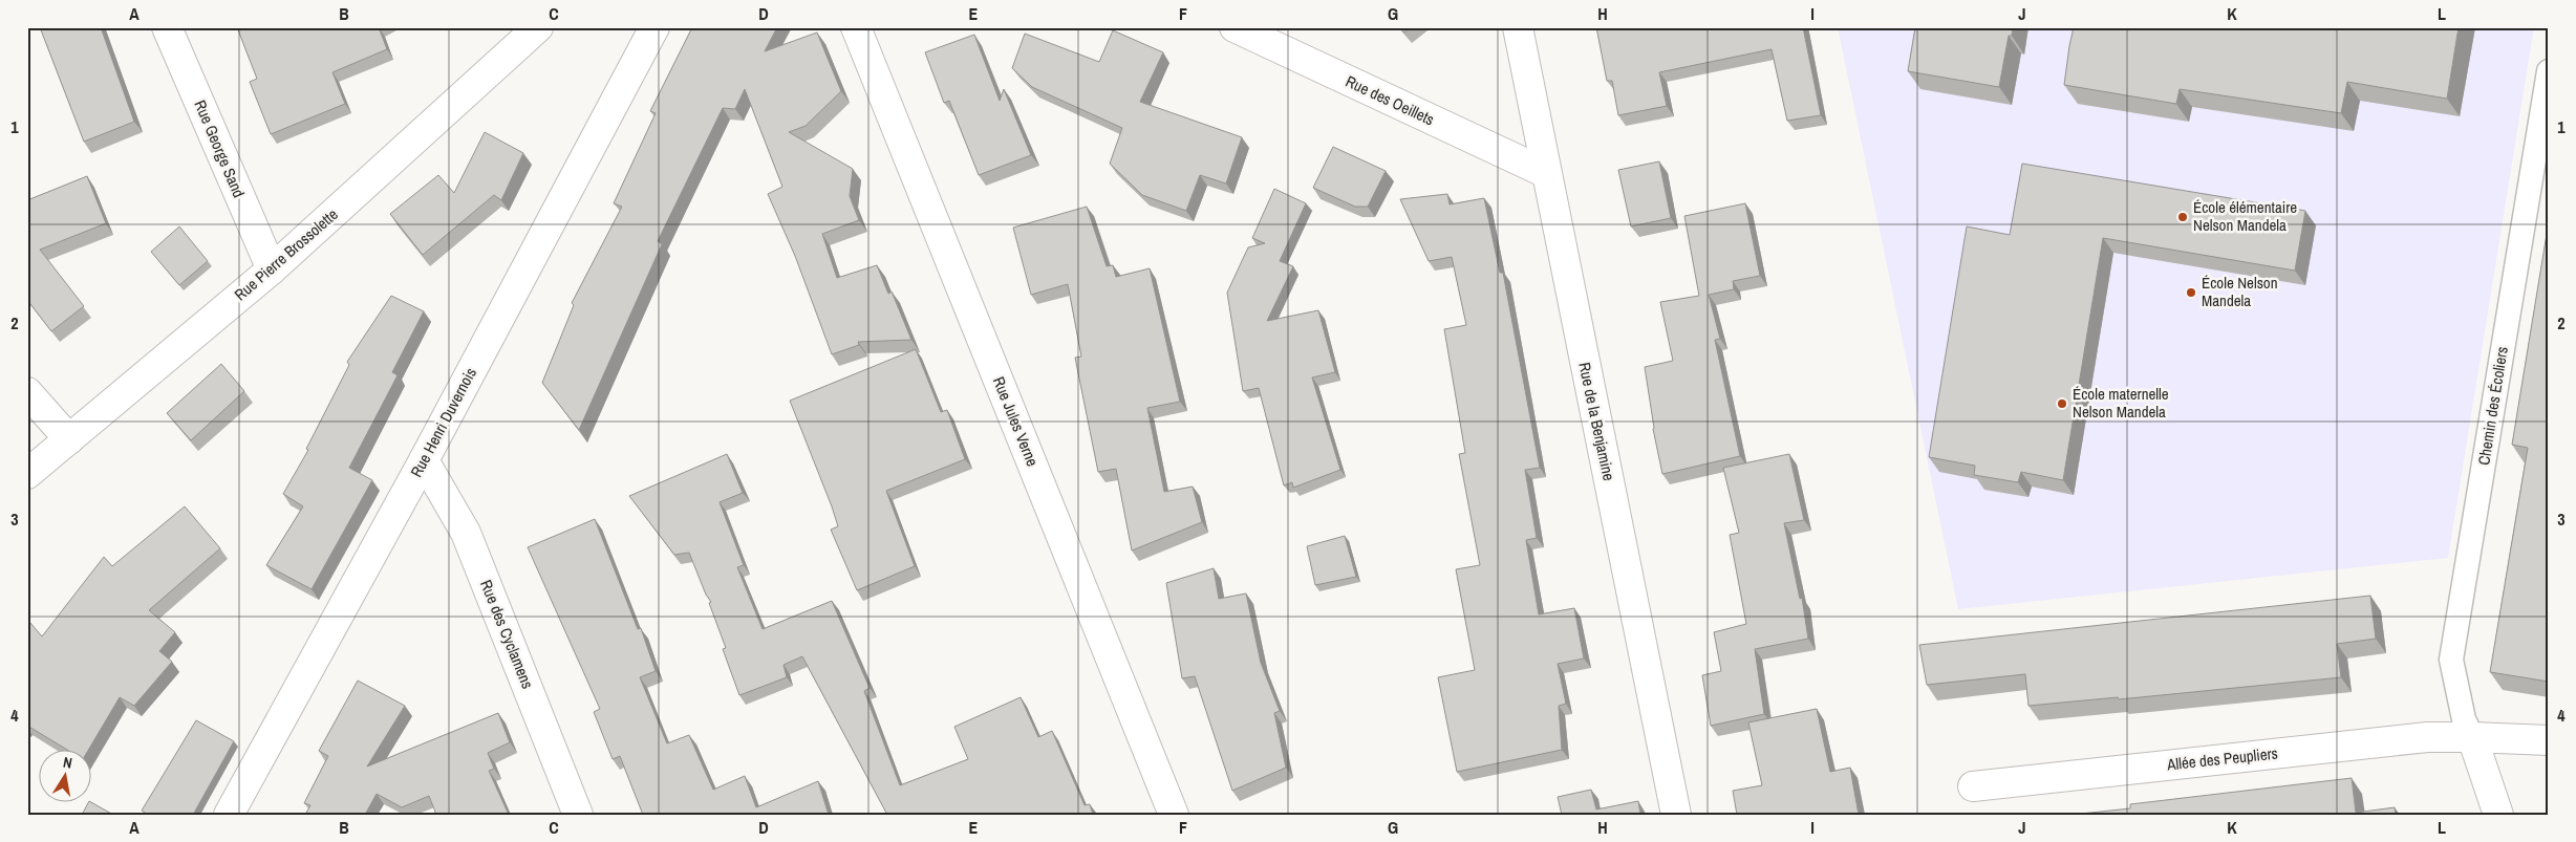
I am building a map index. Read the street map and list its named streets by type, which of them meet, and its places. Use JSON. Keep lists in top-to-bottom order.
{
  "streets": {
    "street": [
      "Rue des Oeillets",
      "Rue George Sand",
      "Rue Pierre Brossolette",
      "Rue Jules Verne",
      "Rue de la Benjamine",
      "Rue Henri Duvernois",
      "Rue des Cyclamens",
      "Allée des Peupliers"
    ],
    "lane": ["Chemin des Écoliers"]
  },
  "crossings": [
    ["Rue des Oeillets", "Rue de la Benjamine"],
    ["Rue George Sand", "Rue Pierre Brossolette"],
    ["Chemin des Écoliers", "Allée des Peupliers"],
    ["Rue Henri Duvernois", "Rue des Cyclamens"]
  ],
  "places": ["École élémentaire Nelson Mandela", "École Nelson Mandela", "École maternelle Nelson Mandela"],
  "north": "top",
  "grid": {
    "columns": [
      "A",
      "B",
      "C",
      "D",
      "E",
      "F",
      "G",
      "H",
      "I",
      "J",
      "K",
      "L"
    ],
    "rows": [
      "1",
      "2",
      "3",
      "4"
    ]
  }
}
